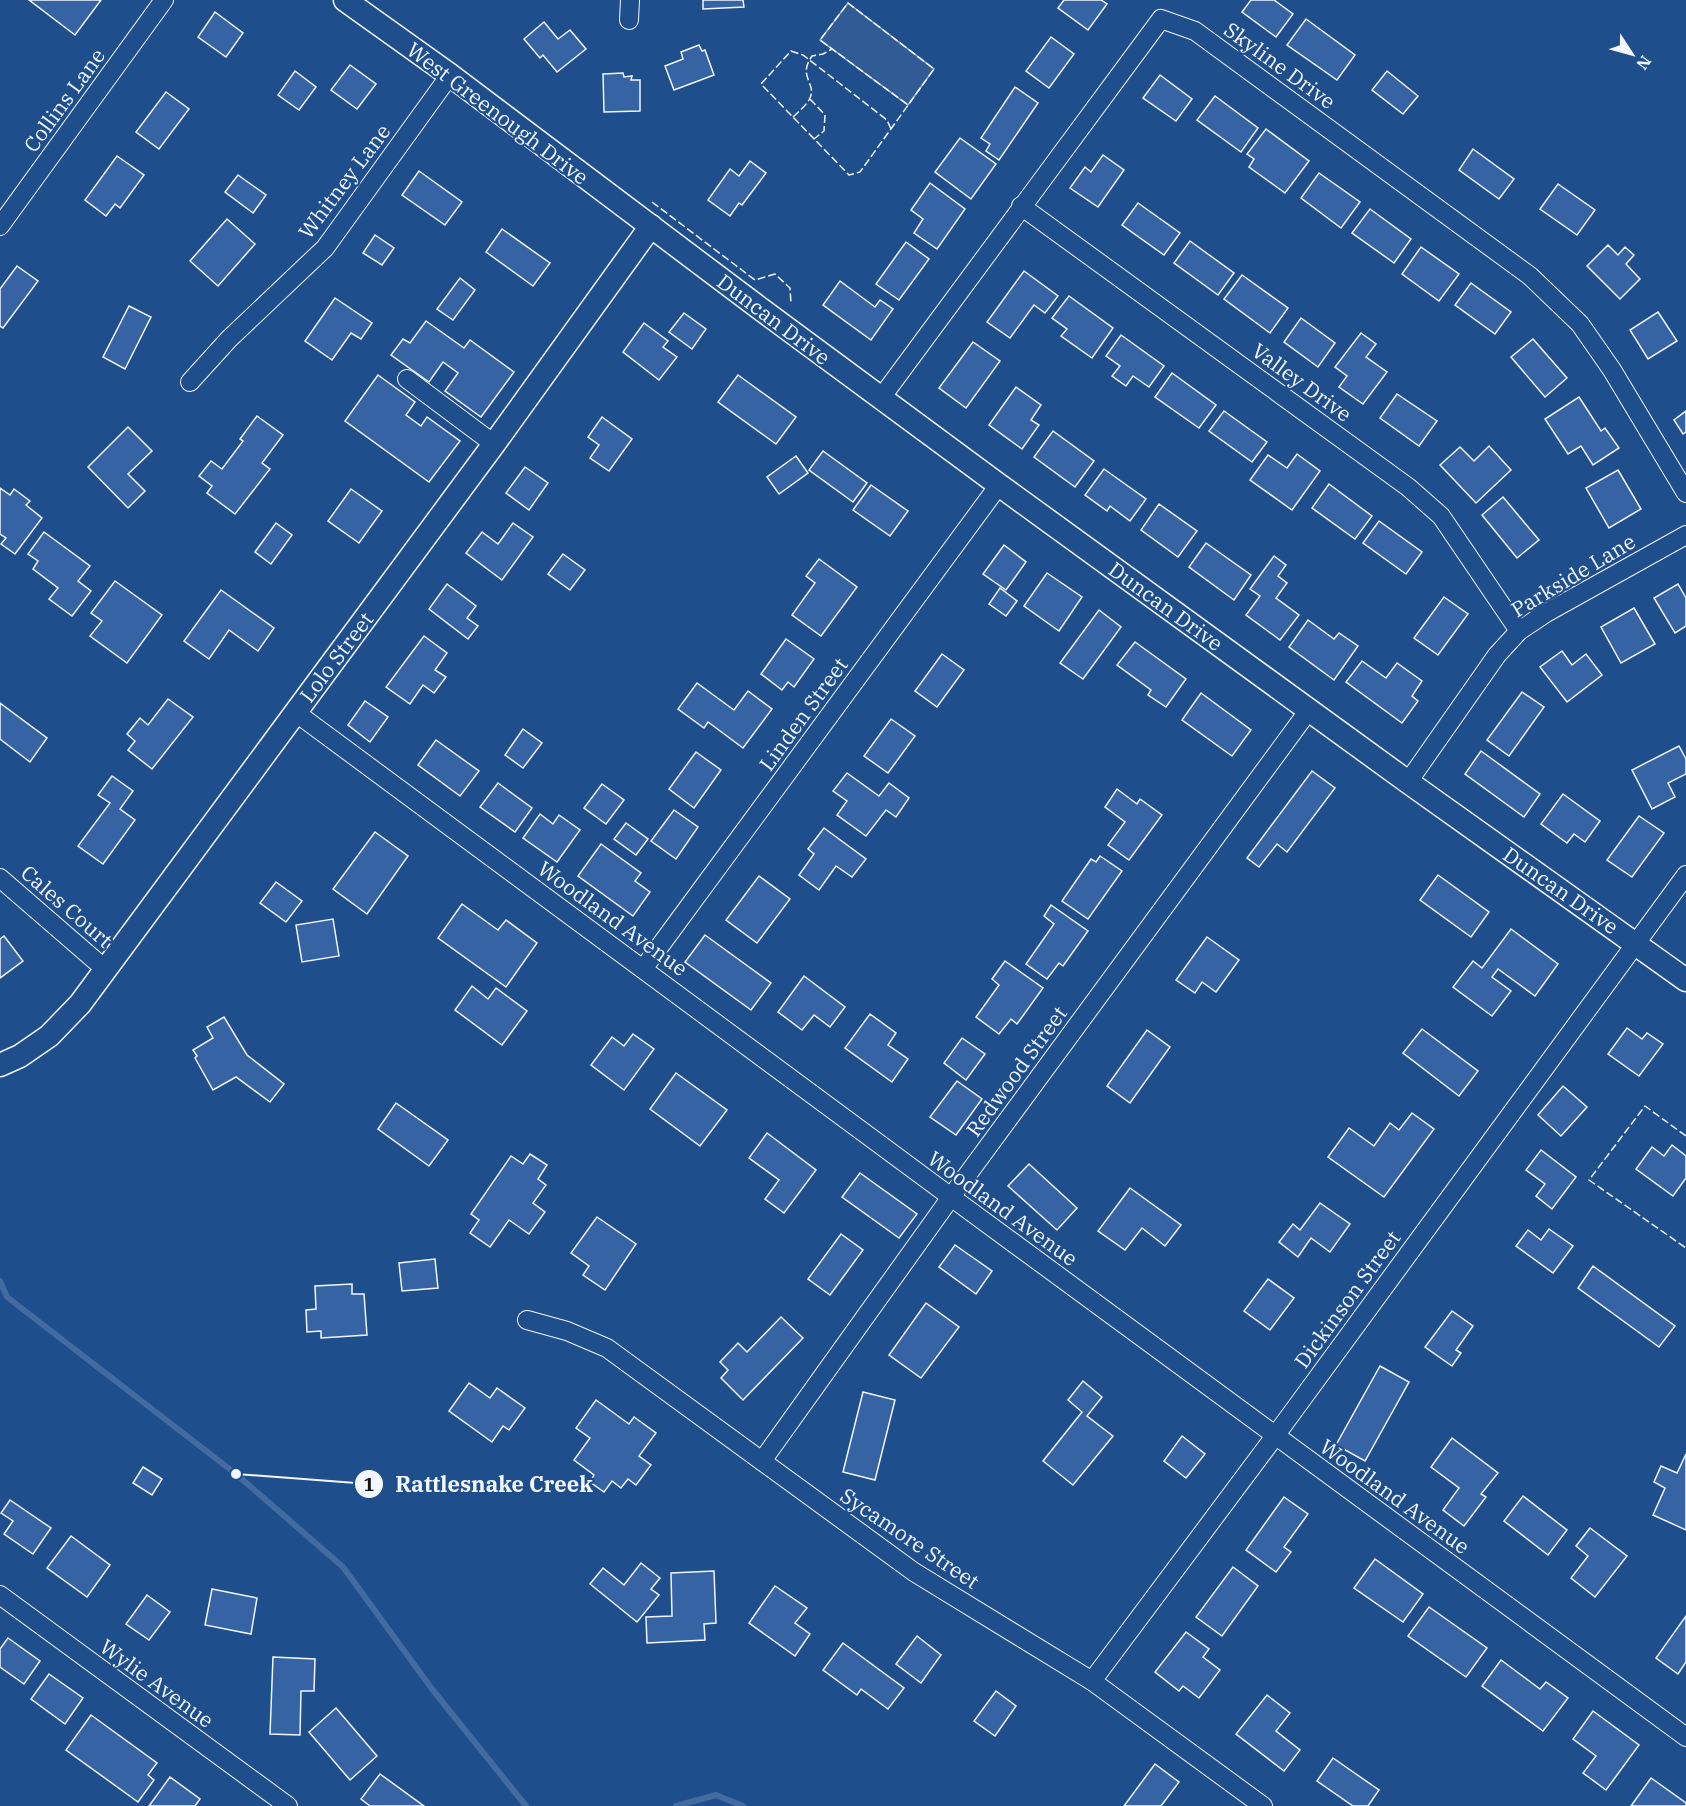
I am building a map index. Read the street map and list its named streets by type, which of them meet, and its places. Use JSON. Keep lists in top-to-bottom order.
{
  "streets": {
    "street": [
      "Skyline Drive",
      "Collins Lane",
      "West Greenough Drive",
      "Whitney Lane",
      "Duncan Drive",
      "Valley Drive",
      "Parkside Lane",
      "Lolo Street",
      "Linden Street",
      "Cales Court",
      "Woodland Avenue",
      "Redwood Street",
      "Dickinson Street",
      "Sycamore Street",
      "Wylie Avenue"
    ]
  },
  "crossings": [
    ["Skyline Drive", "Duncan Drive"],
    ["Skyline Drive", "Valley Drive"],
    ["West Greenough Drive", "Whitney Lane"],
    ["West Greenough Drive", "Duncan Drive"],
    ["West Greenough Drive", "Lolo Street"],
    ["Duncan Drive", "Parkside Lane"],
    ["Duncan Drive", "Lolo Street"],
    ["Duncan Drive", "Linden Street"],
    ["Duncan Drive", "Redwood Street"],
    ["Duncan Drive", "Dickinson Street"],
    ["Valley Drive", "Parkside Lane"],
    ["Lolo Street", "Cales Court"],
    ["Lolo Street", "Woodland Avenue"],
    ["Linden Street", "Woodland Avenue"],
    ["Woodland Avenue", "Redwood Street"],
    ["Woodland Avenue", "Dickinson Street"],
    ["Redwood Street", "Sycamore Street"],
    ["Dickinson Street", "Sycamore Street"]
  ],
  "places": ["Rattlesnake Creek"],
  "north": "bottom right"
}
